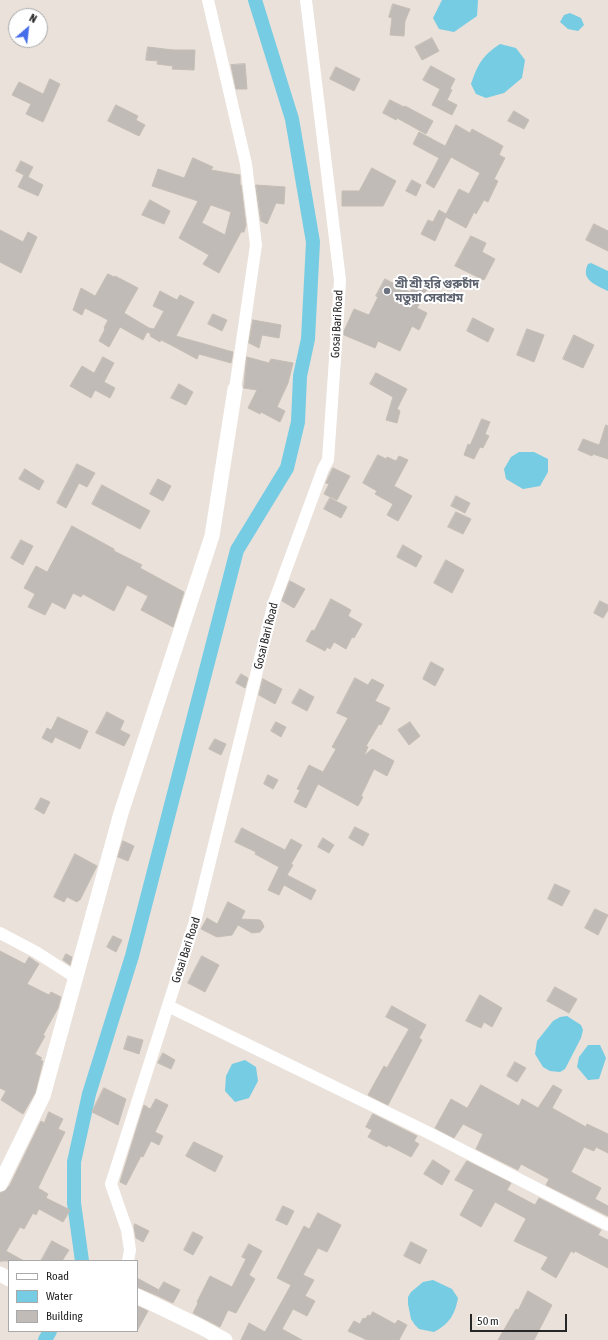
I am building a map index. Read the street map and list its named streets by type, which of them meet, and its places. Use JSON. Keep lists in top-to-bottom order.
{
  "streets": {
    "street": ["Gosai Bari Road"]
  },
  "places": ["শ্রী শ্রী হরি গুরুচাঁদ মতুয়া সেবাশ্রম"],
  "legend": ["Road", "Water", "Building"],
  "scale_bar": "50 m",
  "north": "top right"
}
